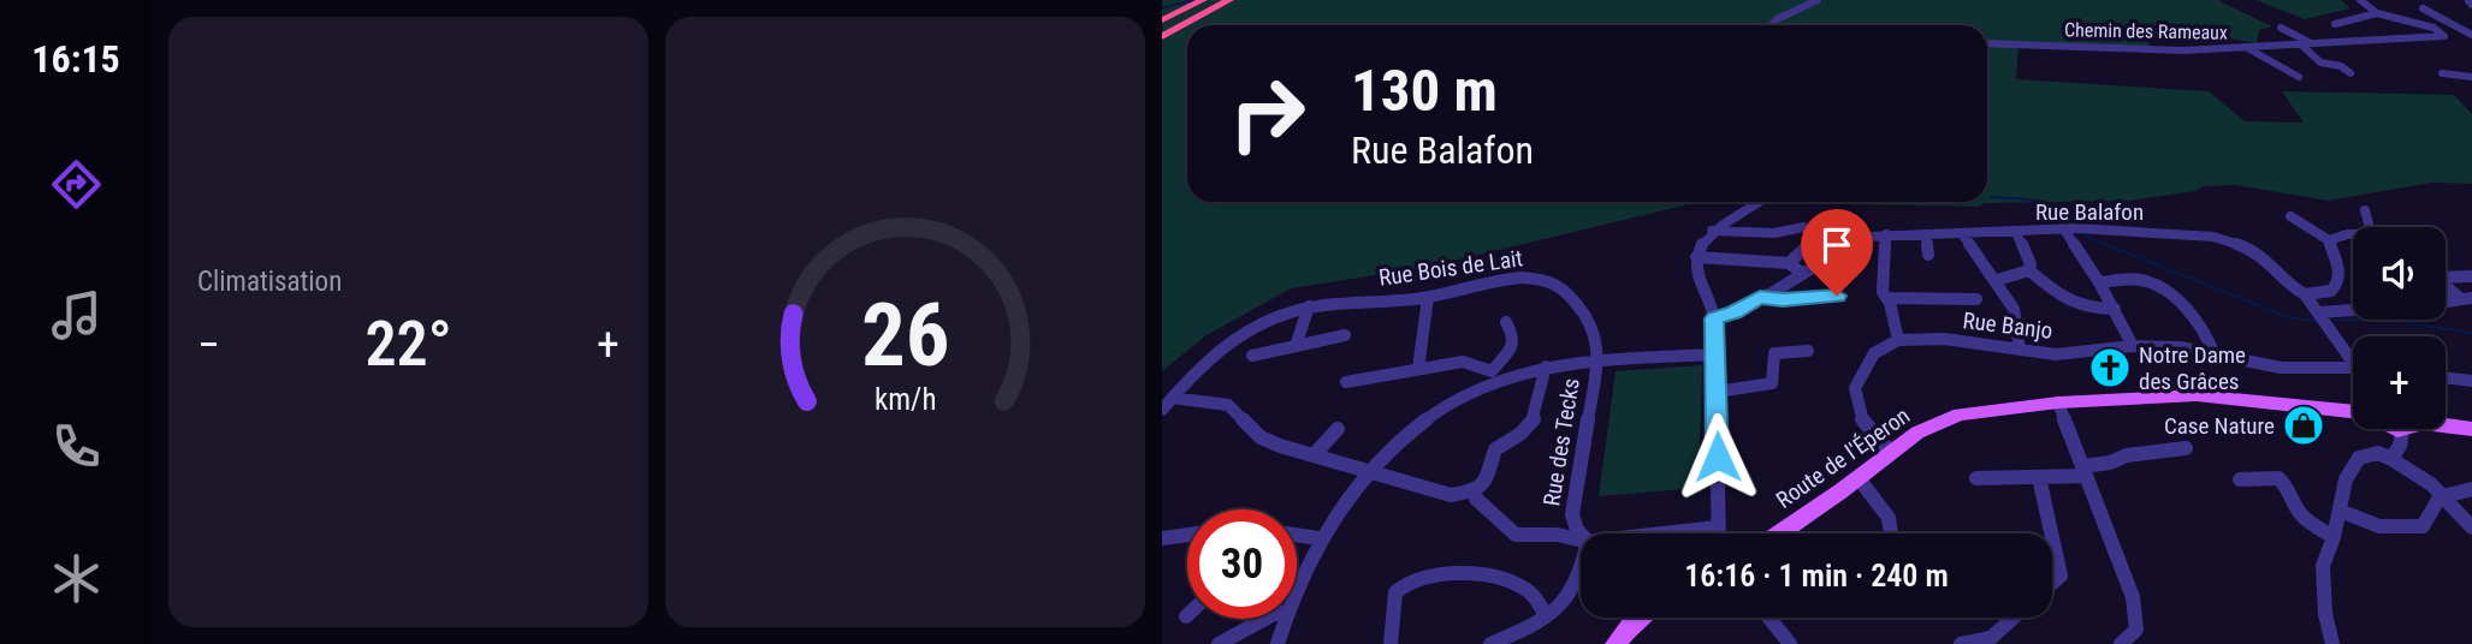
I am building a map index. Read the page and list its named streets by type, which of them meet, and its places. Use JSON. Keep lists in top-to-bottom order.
{
  "streets": {
    "main road": ["Route de l'Éperon"],
    "street": [
      "Chemin des Rameaux",
      "Rue Balafon",
      "Rue Bois de Lait",
      "Rue Banjo",
      "Rue des Tecks"
    ]
  },
  "crossings": [
    ["Rue Bois de Lait", "Rue des Tecks"]
  ],
  "places": {
    "church": ["Notre Dame des Grâces"],
    "shop": ["Case Nature"]
  },
  "page": {
    "tabs": "16:15",
    "tile": "Climatisation",
    "turn": ["130 m", "Rue Balafon"],
    "map_buttons": "+",
    "heat": ["−", "22°", "+"],
    "limit": "30",
    "trip": "16:16 · 1 min · 240 m",
    "gauge": ["26", "km/h"]
  }
}
